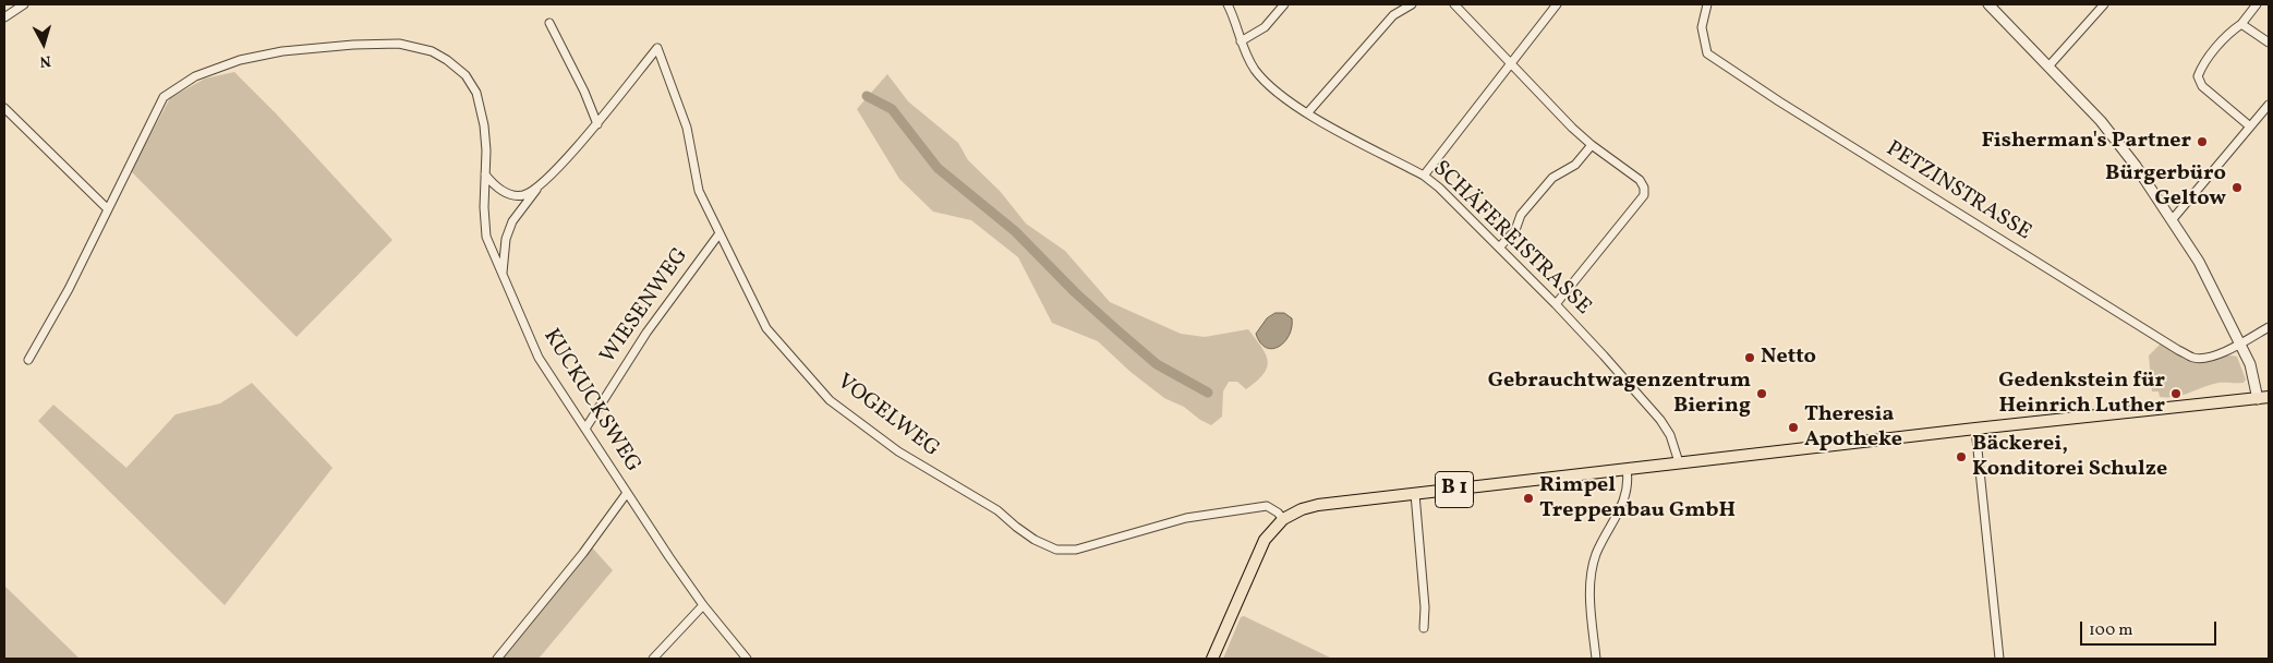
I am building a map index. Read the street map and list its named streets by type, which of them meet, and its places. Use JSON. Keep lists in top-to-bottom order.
{
  "streets": {
    "main road": ["B 1"],
    "street": [
      "PETZINSTRASSE",
      "SCHÄFEREISTRASSE",
      "WIESENWEG",
      "KUCKUCKSWEG",
      "VOGELWEG"
    ]
  },
  "crossings": [
    ["SCHÄFEREISTRASSE", "B 1"],
    ["WIESENWEG", "KUCKUCKSWEG"],
    ["WIESENWEG", "VOGELWEG"],
    ["VOGELWEG", "B 1"]
  ],
  "places": [
    "Fisherman's Partner",
    "Bürgerbüro Geltow",
    "Netto",
    "Gebrauchtwagenzentrum Biering",
    "Gedenkstein für Heinrich Luther",
    "Theresia Apotheke",
    "Bäckerei, Konditorei Schulze",
    "Rimpel Treppenbau GmbH"
  ],
  "scale_bar": "100 m",
  "north": "bottom"
}
